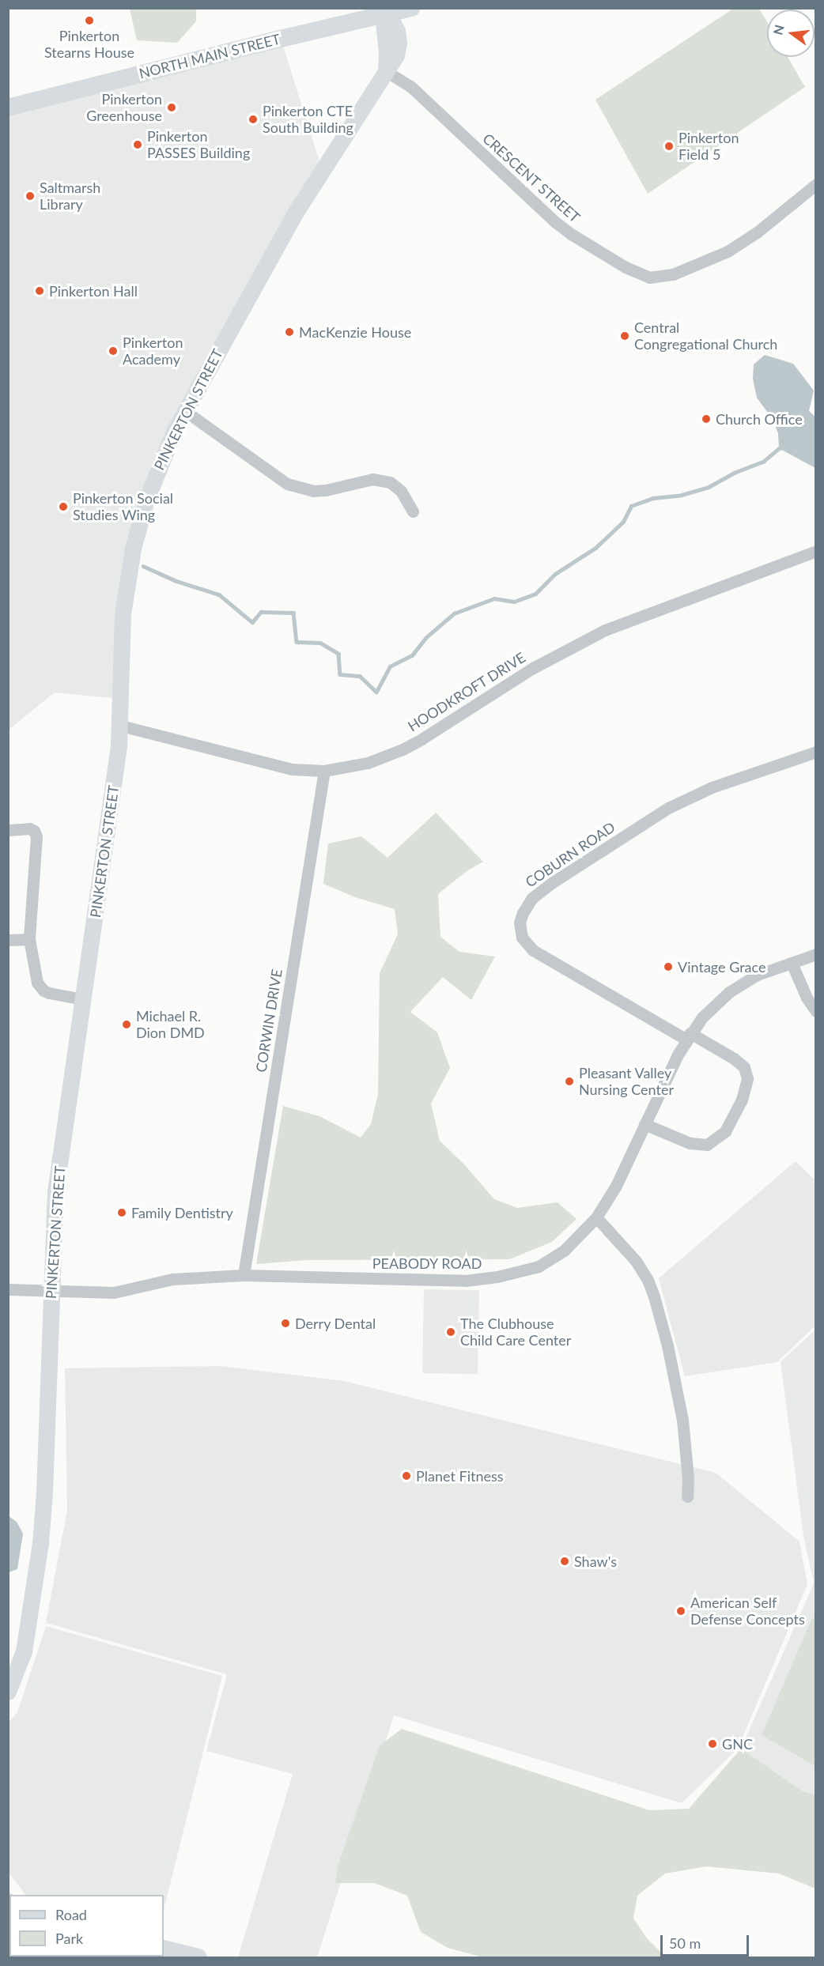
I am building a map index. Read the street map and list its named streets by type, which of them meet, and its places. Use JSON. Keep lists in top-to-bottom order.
{
  "streets": {
    "main road": ["NORTH MAIN STREET"],
    "street": [
      "CRESCENT STREET",
      "PINKERTON STREET",
      "HOODKROFT DRIVE",
      "COBURN ROAD",
      "CORWIN DRIVE",
      "PEABODY ROAD"
    ]
  },
  "crossings": [
    ["NORTH MAIN STREET", "PINKERTON STREET"],
    ["CRESCENT STREET", "PINKERTON STREET"],
    ["PINKERTON STREET", "HOODKROFT DRIVE"],
    ["PINKERTON STREET", "PEABODY ROAD"],
    ["HOODKROFT DRIVE", "CORWIN DRIVE"],
    ["COBURN ROAD", "PEABODY ROAD"],
    ["CORWIN DRIVE", "PEABODY ROAD"]
  ],
  "places": [
    "Pinkerton Stearns House",
    "Pinkerton Greenhouse",
    "Pinkerton CTE South Building",
    "Pinkerton PASSES Building",
    "Pinkerton Field 5",
    "Saltmarsh Library",
    "Pinkerton Hall",
    "MacKenzie House",
    "Central Congregational Church",
    "Pinkerton Academy",
    "Church Office",
    "Pinkerton Social Studies Wing",
    "Vintage Grace",
    "Michael R. Dion DMD",
    "Pleasant Valley Nursing Center",
    "Family Dentistry",
    "Derry Dental",
    "The Clubhouse Child Care Center",
    "Planet Fitness",
    "Shaw's",
    "American Self Defense Concepts",
    "GNC"
  ],
  "legend": ["Road", "Park"],
  "scale_bar": "50 m",
  "north": "left"
}
